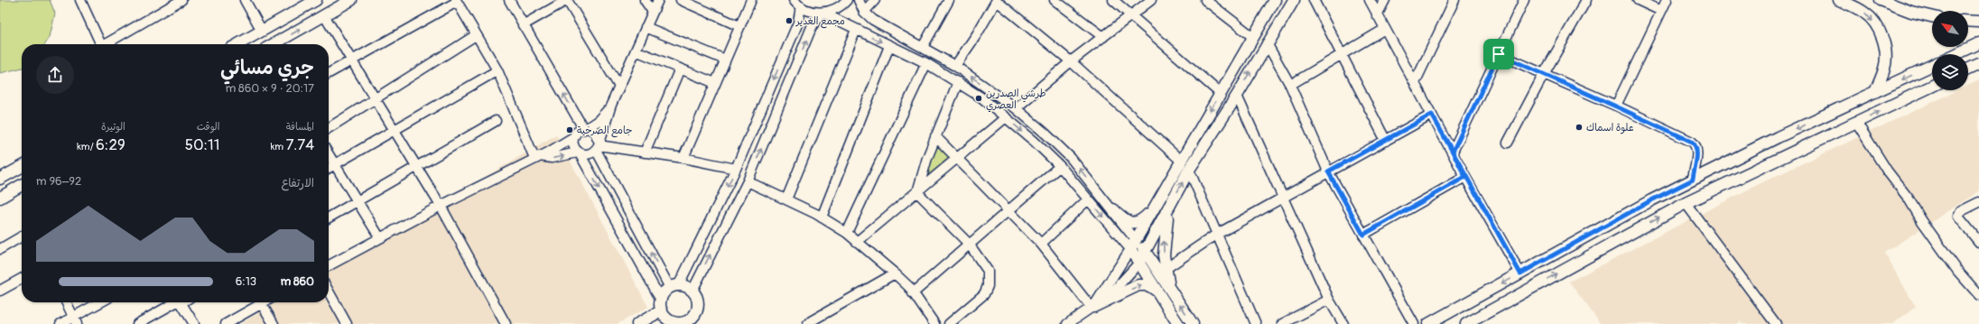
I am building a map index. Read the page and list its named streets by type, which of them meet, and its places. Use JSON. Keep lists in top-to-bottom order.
{
  "places": [
    "مجمع الغدير",
    "طرشي الصدرين العصري",
    "علوة اسماك",
    "جامع الصرخية"
  ],
  "north": "top left",
  "page": {
    "heading": ["جري مسائي", "20:17 · 9 × 860 m"],
    "stats": [
      ["المسافة", "7.74 km"],
      ["الوقت", "50:11"],
      ["الوتيرة", "6:29 /km"]
    ],
    "chart": ["الارتفاع", "92–96 m"],
    "list": [
      {
        "name": "860 m",
        "note": "6:13"
      }
    ]
  }
}
